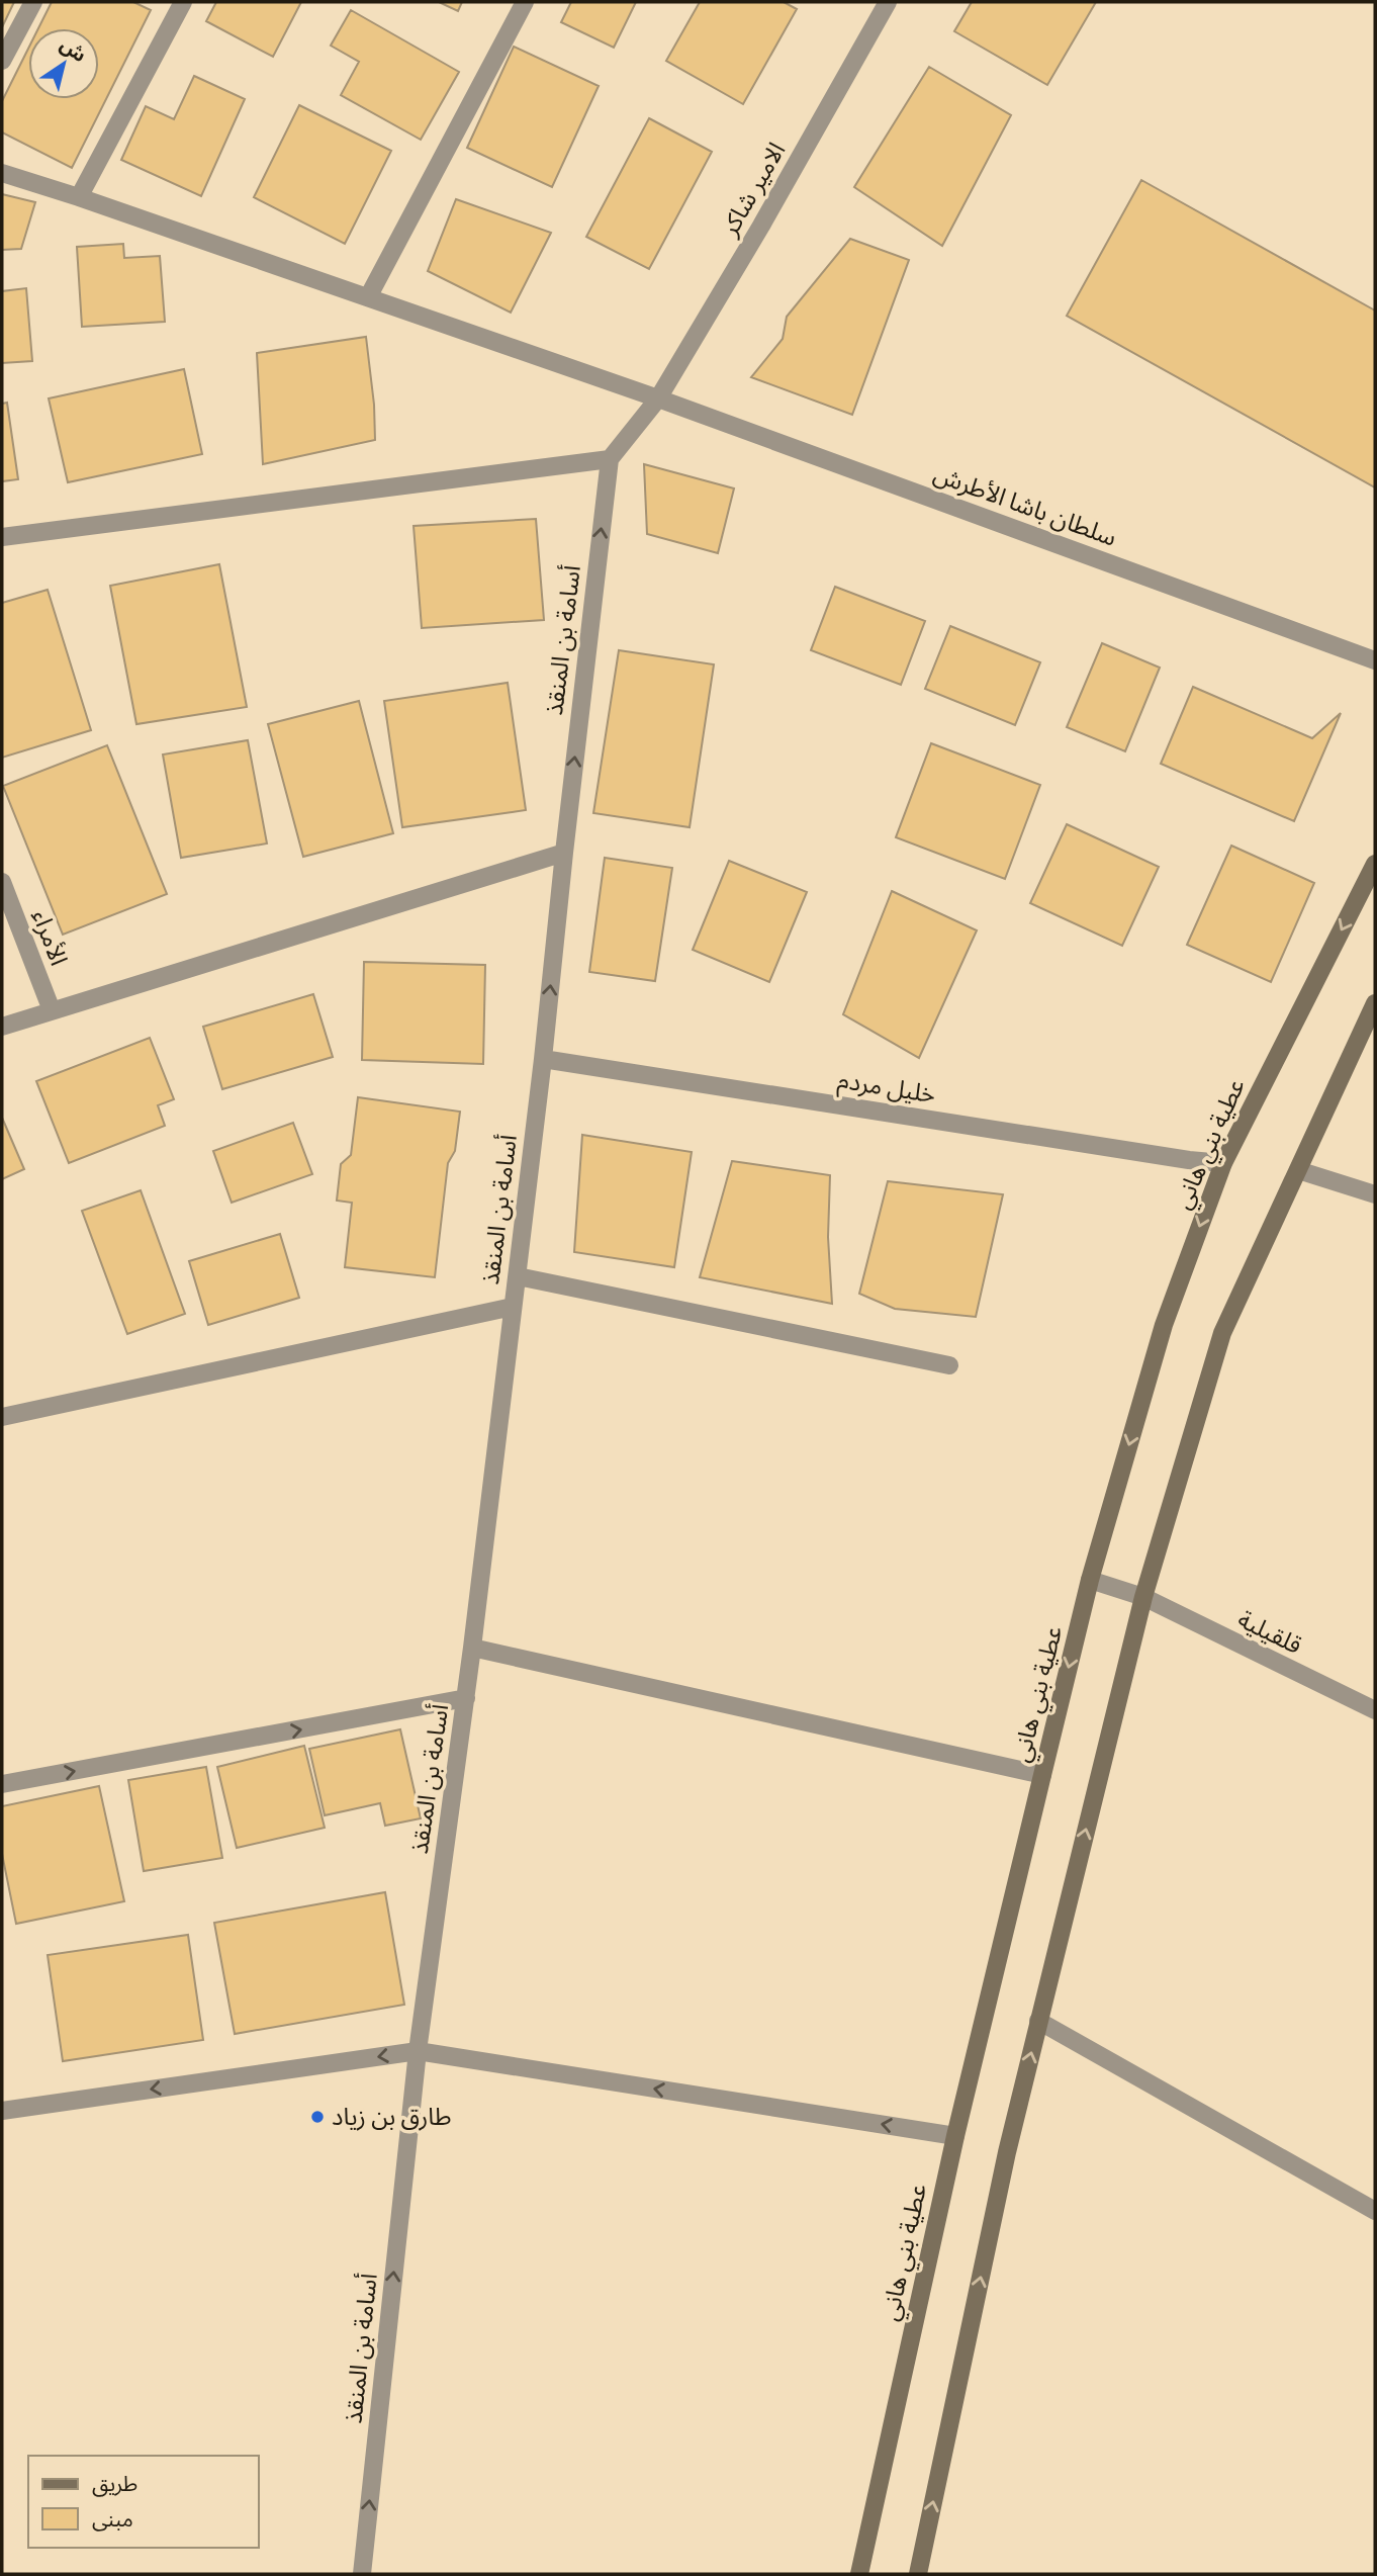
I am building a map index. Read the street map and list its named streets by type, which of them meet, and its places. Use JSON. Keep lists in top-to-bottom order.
{
  "streets": {
    "main road": ["عطية بني هاني"],
    "street": [
      "الامير شاكر",
      "سلطان باشا الأطرش",
      "أسامة بن المنقذ",
      "الأمراء",
      "خليل مردم",
      "قلقيلية"
    ]
  },
  "crossings": [
    ["الامير شاكر", "سلطان باشا الأطرش"],
    ["الامير شاكر", "أسامة بن المنقذ"],
    ["أسامة بن المنقذ", "خليل مردم"],
    ["خليل مردم", "عطية بني هاني"],
    ["عطية بني هاني", "قلقيلية"]
  ],
  "one_way": ["أسامة بن المنقذ"],
  "places": ["طارق بن زياد"],
  "legend": ["طريق", "مبنى"],
  "north": "top right"
}
